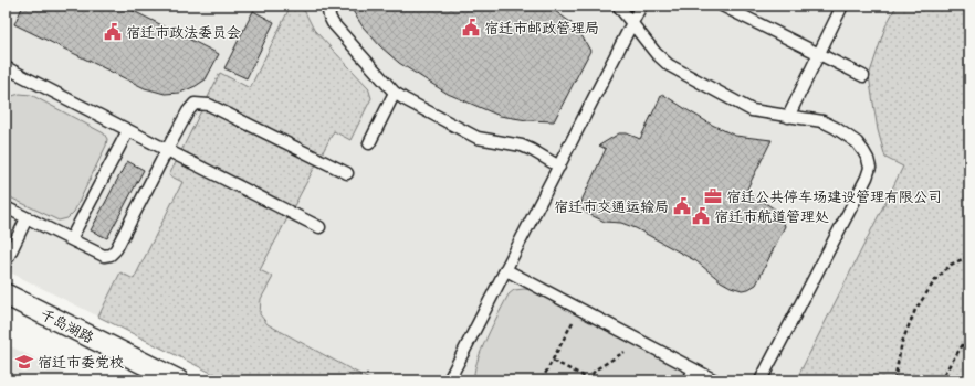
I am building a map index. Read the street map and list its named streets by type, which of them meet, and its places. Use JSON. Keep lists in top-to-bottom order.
{
  "streets": {
    "street": ["千岛湖路"]
  },
  "places": {
    "public building": [
      "宿迁市邮政管理局",
      "宿迁市政法委员会",
      "宿迁市交通运输局",
      "宿迁市航道管理处"
    ],
    "office": ["宿迁公共停车场建设管理有限公司"],
    "school or university": ["宿迁市委党校"]
  }
}
